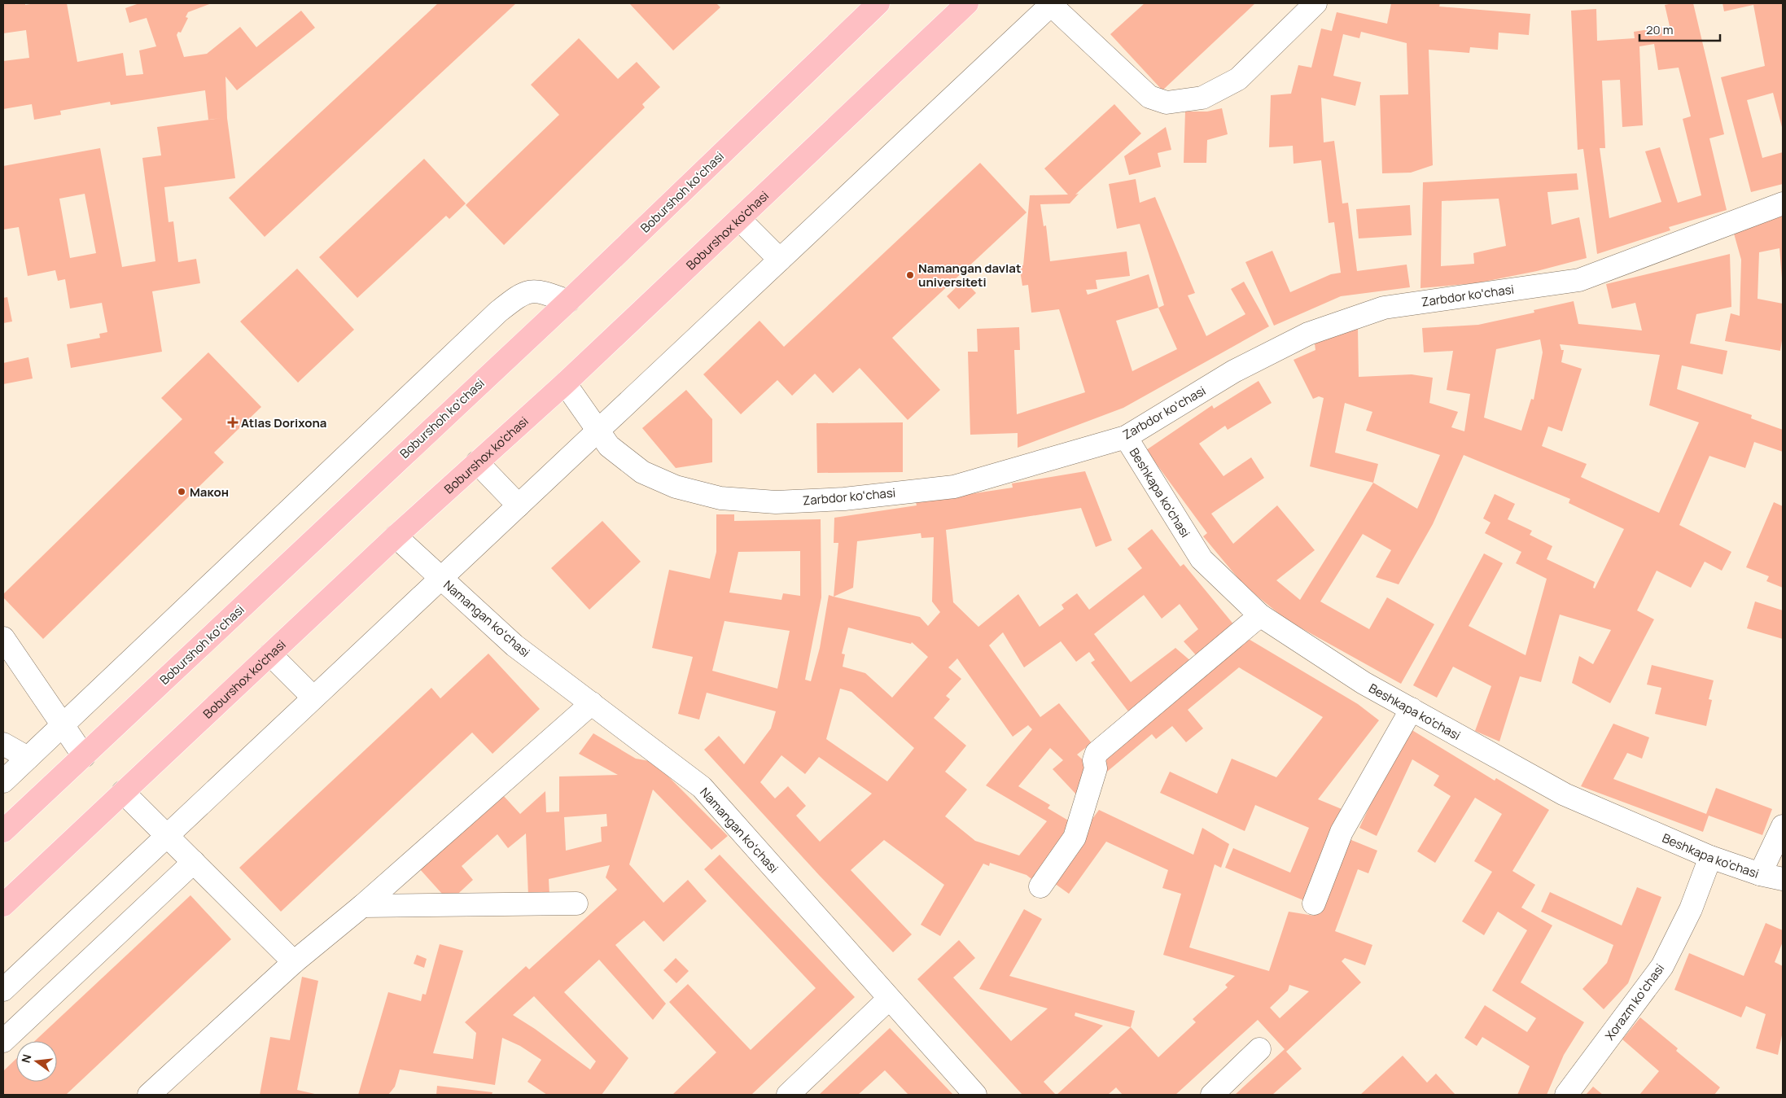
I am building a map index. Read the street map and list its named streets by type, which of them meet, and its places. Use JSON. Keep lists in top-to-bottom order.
{
  "streets": {
    "main road": ["Boburshoh koʻchasi", "Boburshox ko'chasi"],
    "street": [
      "Zarbdor koʻchasi",
      "Beshkapa ko'chasi",
      "Namangan koʻchasi",
      "Xorazm koʻchasi"
    ]
  },
  "crossings": [
    ["Boburshox ko'chasi", "Zarbdor koʻchasi"],
    ["Boburshox ko'chasi", "Namangan koʻchasi"],
    ["Zarbdor koʻchasi", "Beshkapa ko'chasi"],
    ["Beshkapa ko'chasi", "Xorazm koʻchasi"]
  ],
  "places": {
    "other": ["Namangan davlat universiteti", "Макон"],
    "health": ["Atlas Dorixona"]
  },
  "scale_bar": "20 m",
  "north": "left"
}
